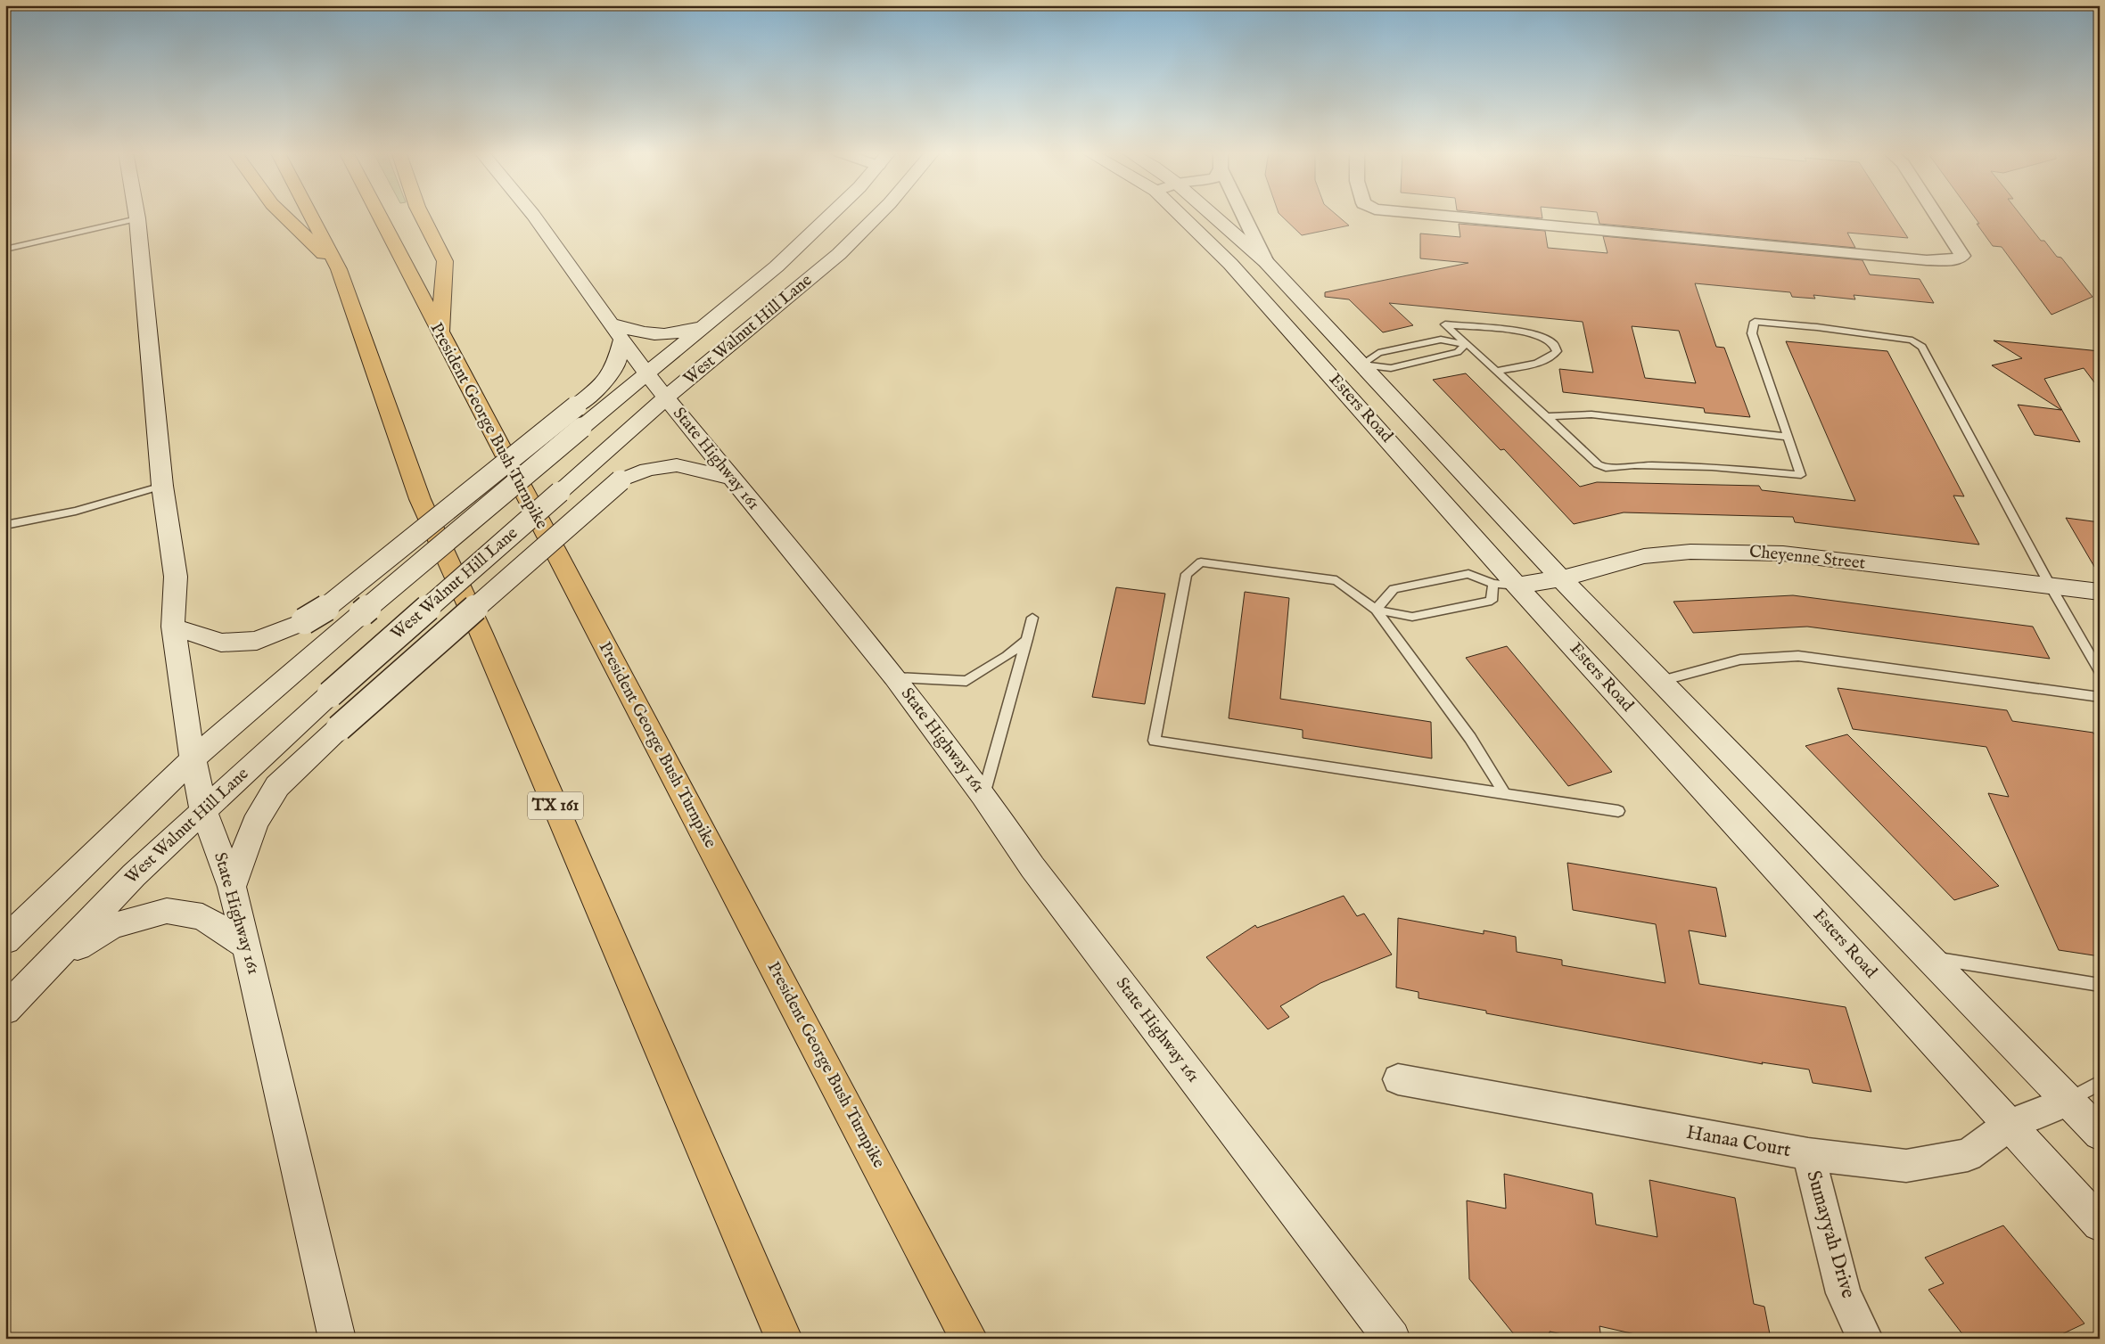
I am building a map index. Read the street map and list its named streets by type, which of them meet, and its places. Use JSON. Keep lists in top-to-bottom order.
{
  "streets": {
    "highway": ["President George Bush Turnpike", "TX 161"],
    "main road": [
      "West Walnut Hill Lane",
      "Esters Road",
      "State Highway 161",
      "Cheyenne Street"
    ],
    "street": ["Hanaa Court", "Sumayyah Drive"]
  },
  "crossings": [
    ["West Walnut Hill Lane", "State Highway 161"],
    ["Esters Road", "Cheyenne Street"],
    ["Esters Road", "Hanaa Court"],
    ["Hanaa Court", "Sumayyah Drive"]
  ]
}
